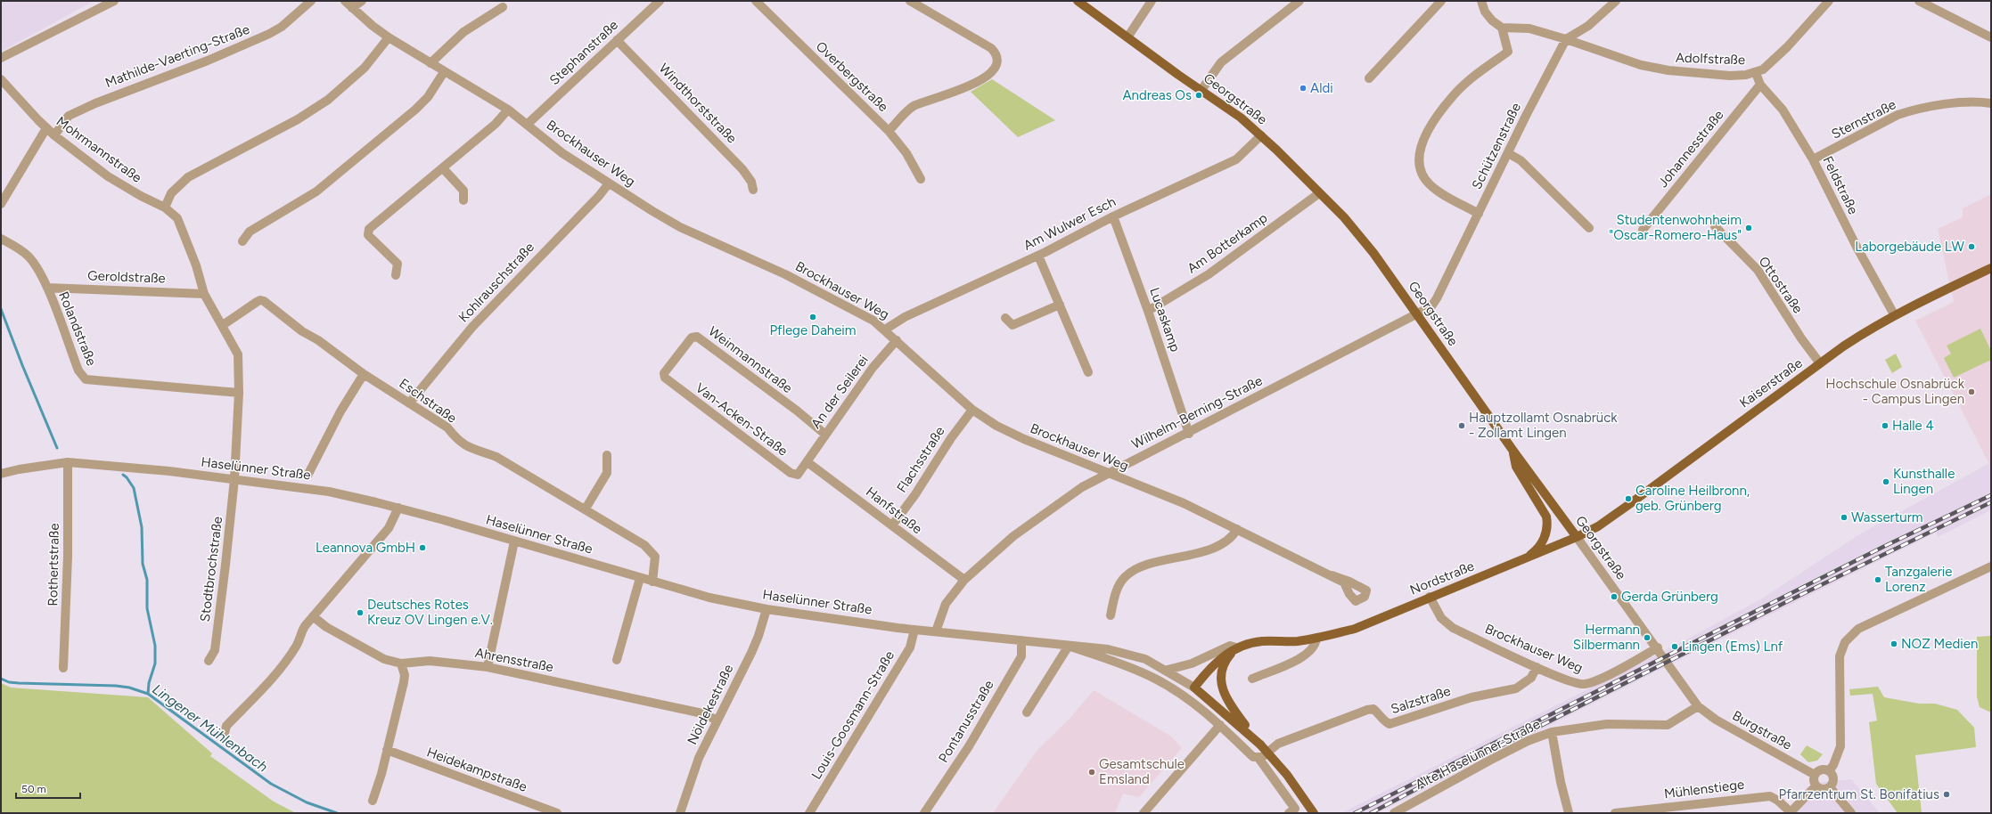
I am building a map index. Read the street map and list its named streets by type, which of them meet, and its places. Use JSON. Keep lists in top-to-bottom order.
{
  "streets": {
    "main road": ["Georgstraße", "Kaiserstraße", "Nordstraße"],
    "street": [
      "Stephanstraße",
      "Mathilde-Vaerting-Straße",
      "Adolfstraße",
      "Overbergstraße",
      "Windthorststraße",
      "Sternstraße",
      "Schützenstraße",
      "Johannesstraße",
      "Mohrmannstraße",
      "Brockhauser Weg",
      "Feldstraße",
      "Am Wulwer Esch",
      "Am Botterkamp",
      "Geroldstraße",
      "Kohlrauschstraße",
      "Ottostraße",
      "Lucaskamp",
      "Rolandstraße",
      "Weinmannstraße",
      "An der Seilerei",
      "Eschstraße",
      "Wilhelm-Berning-Straße",
      "Van-Acken-Straße",
      "Flachsstraße",
      "Haselünner Straße",
      "Hanfstraße",
      "Rothertstraße",
      "Stodtbrochstraße",
      "Ahrensstraße",
      "Salzstraße",
      "Nöldekestraße",
      "Louis-Goosmann-Straße",
      "Pontanusstraße",
      "Burgstraße",
      "Alte Haselünner Straße",
      "Heidekampstraße",
      "Mühlenstiege"
    ]
  },
  "crossings": [
    ["Stephanstraße", "Windthorststraße"],
    ["Stephanstraße", "Brockhauser Weg"],
    ["Mathilde-Vaerting-Straße", "Mohrmannstraße"],
    ["Adolfstraße", "Schützenstraße"],
    ["Adolfstraße", "Feldstraße"],
    ["Georgstraße", "Schützenstraße"],
    ["Georgstraße", "Brockhauser Weg"],
    ["Georgstraße", "Am Wulwer Esch"],
    ["Georgstraße", "Am Botterkamp"],
    ["Georgstraße", "Kaiserstraße"],
    ["Georgstraße", "Wilhelm-Berning-Straße"],
    ["Georgstraße", "Nordstraße"],
    ["Georgstraße", "Burgstraße"],
    ["Georgstraße", "Alte Haselünner Straße"],
    ["Sternstraße", "Feldstraße"],
    ["Schützenstraße", "Wilhelm-Berning-Straße"],
    ["Johannesstraße", "Feldstraße"],
    ["Mohrmannstraße", "Geroldstraße"],
    ["Mohrmannstraße", "Rolandstraße"],
    ["Mohrmannstraße", "Eschstraße"],
    ["Mohrmannstraße", "Haselünner Straße"],
    ["Mohrmannstraße", "Stodtbrochstraße"],
    ["Brockhauser Weg", "Am Wulwer Esch"],
    ["Brockhauser Weg", "Kohlrauschstraße"],
    ["Brockhauser Weg", "An der Seilerei"],
    ["Brockhauser Weg", "Wilhelm-Berning-Straße"],
    ["Brockhauser Weg", "Flachsstraße"],
    ["Brockhauser Weg", "Nordstraße"],
    ["Brockhauser Weg", "Salzstraße"],
    ["Feldstraße", "Kaiserstraße"],
    ["Am Wulwer Esch", "Lucaskamp"],
    ["Am Botterkamp", "Lucaskamp"],
    ["Geroldstraße", "Rolandstraße"],
    ["Kohlrauschstraße", "Eschstraße"],
    ["Ottostraße", "Kaiserstraße"],
    ["Lucaskamp", "Wilhelm-Berning-Straße"],
    ["Weinmannstraße", "An der Seilerei"],
    ["Weinmannstraße", "Van-Acken-Straße"],
    ["Kaiserstraße", "Nordstraße"],
    ["An der Seilerei", "Van-Acken-Straße"],
    ["An der Seilerei", "Hanfstraße"],
    ["Eschstraße", "Haselünner Straße"],
    ["Wilhelm-Berning-Straße", "Haselünner Straße"],
    ["Wilhelm-Berning-Straße", "Hanfstraße"],
    ["Van-Acken-Straße", "Hanfstraße"],
    ["Flachsstraße", "Hanfstraße"],
    ["Haselünner Straße", "Rothertstraße"],
    ["Haselünner Straße", "Stodtbrochstraße"],
    ["Haselünner Straße", "Nordstraße"],
    ["Haselünner Straße", "Salzstraße"],
    ["Haselünner Straße", "Nöldekestraße"],
    ["Haselünner Straße", "Louis-Goosmann-Straße"],
    ["Haselünner Straße", "Pontanusstraße"],
    ["Ahrensstraße", "Nöldekestraße"],
    ["Burgstraße", "Alte Haselünner Straße"]
  ],
  "water": ["Lingener Mühlenbach"],
  "places": [
    "Aldi",
    "Andreas Os",
    "Studentenwohnheim \"Oscar-Romero-Haus\"",
    "Laborgebäude LW",
    "Pflege Daheim",
    "Hochschule Osnabrück - Campus Lingen",
    "Hauptzollamt Osnabrück - Zollamt Lingen",
    "Halle 4",
    "Kunsthalle Lingen",
    "Caroline Heilbronn, geb. Grünberg",
    "Wasserturm",
    "Leannova GmbH",
    "Tanzgalerie Lorenz",
    "Gerda Grünberg",
    "Deutsches Rotes Kreuz OV Lingen e.V.",
    "Hermann Silbermann",
    "NOZ Medien",
    "Lingen (Ems) Lnf",
    "Gesamtschule Emsland",
    "Pfarrzentrum St. Bonifatius"
  ],
  "scale_bar": "50 m"
}
